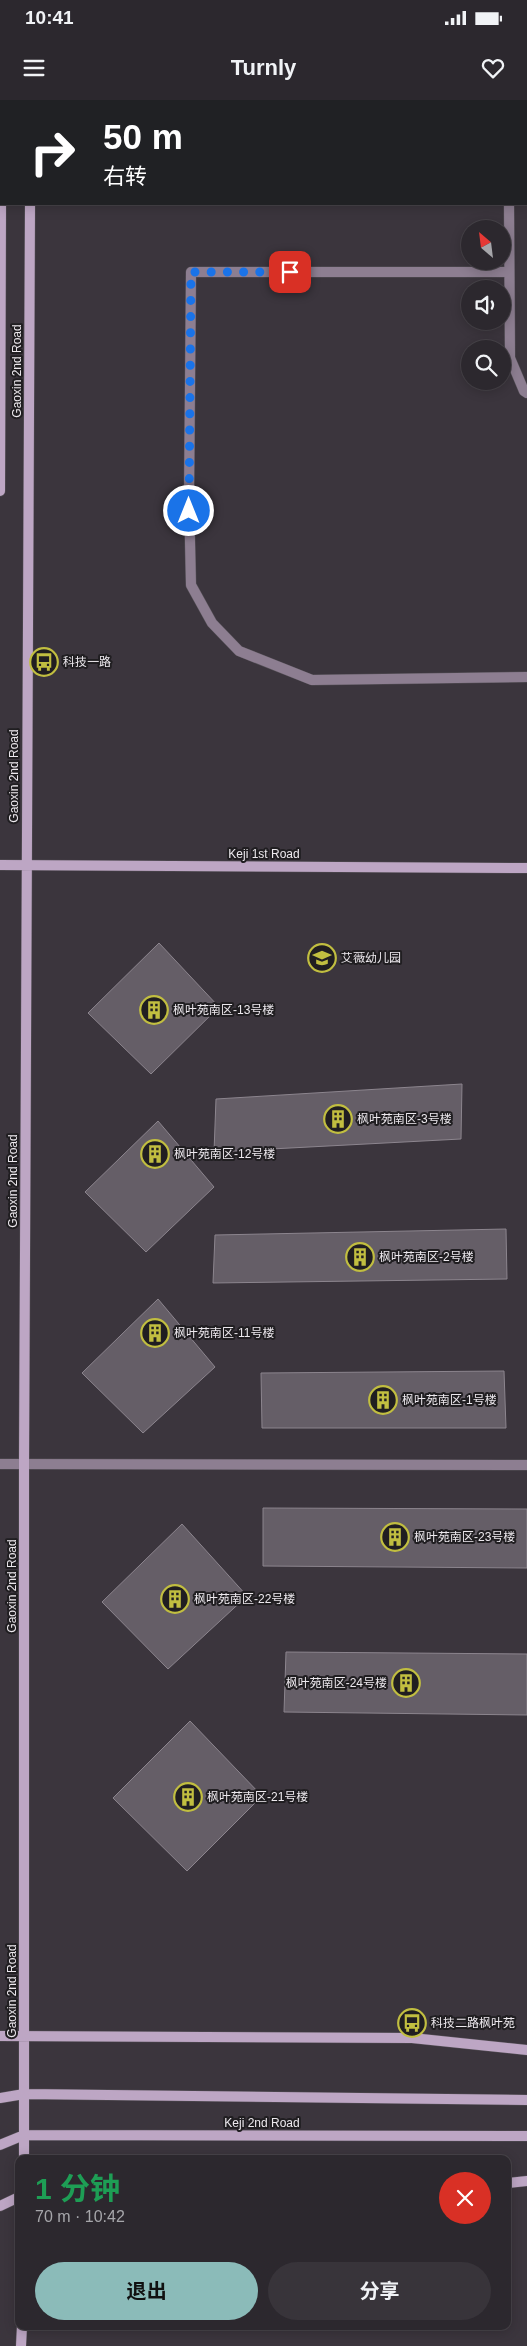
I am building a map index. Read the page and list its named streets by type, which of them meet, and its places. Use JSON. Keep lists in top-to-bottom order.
{
  "streets": {
    "street": ["Gaoxin 2nd Road", "Keji 1st Road", "Keji 2nd Road"]
  },
  "crossings": [
    ["Gaoxin 2nd Road", "Keji 1st Road"],
    ["Gaoxin 2nd Road", "Keji 2nd Road"]
  ],
  "places": {
    "bus stop": ["科技一路", "科技二路枫叶苑"],
    "school or university": ["艾薇幼儿园"],
    "building": [
      "枫叶苑南区-13号楼",
      "枫叶苑南区-3号楼",
      "枫叶苑南区-12号楼",
      "枫叶苑南区-2号楼",
      "枫叶苑南区-11号楼",
      "枫叶苑南区-1号楼",
      "枫叶苑南区-23号楼",
      "枫叶苑南区-22号楼",
      "枫叶苑南区-24号楼",
      "枫叶苑南区-21号楼"
    ]
  },
  "north": "top left",
  "page": {
    "status": "10:41",
    "header": "Turnly",
    "turn": ["50 m", "右转"],
    "heading": ["1 分钟", "70 m · 10:42"],
    "buttons": ["退出", "分享"]
  }
}
